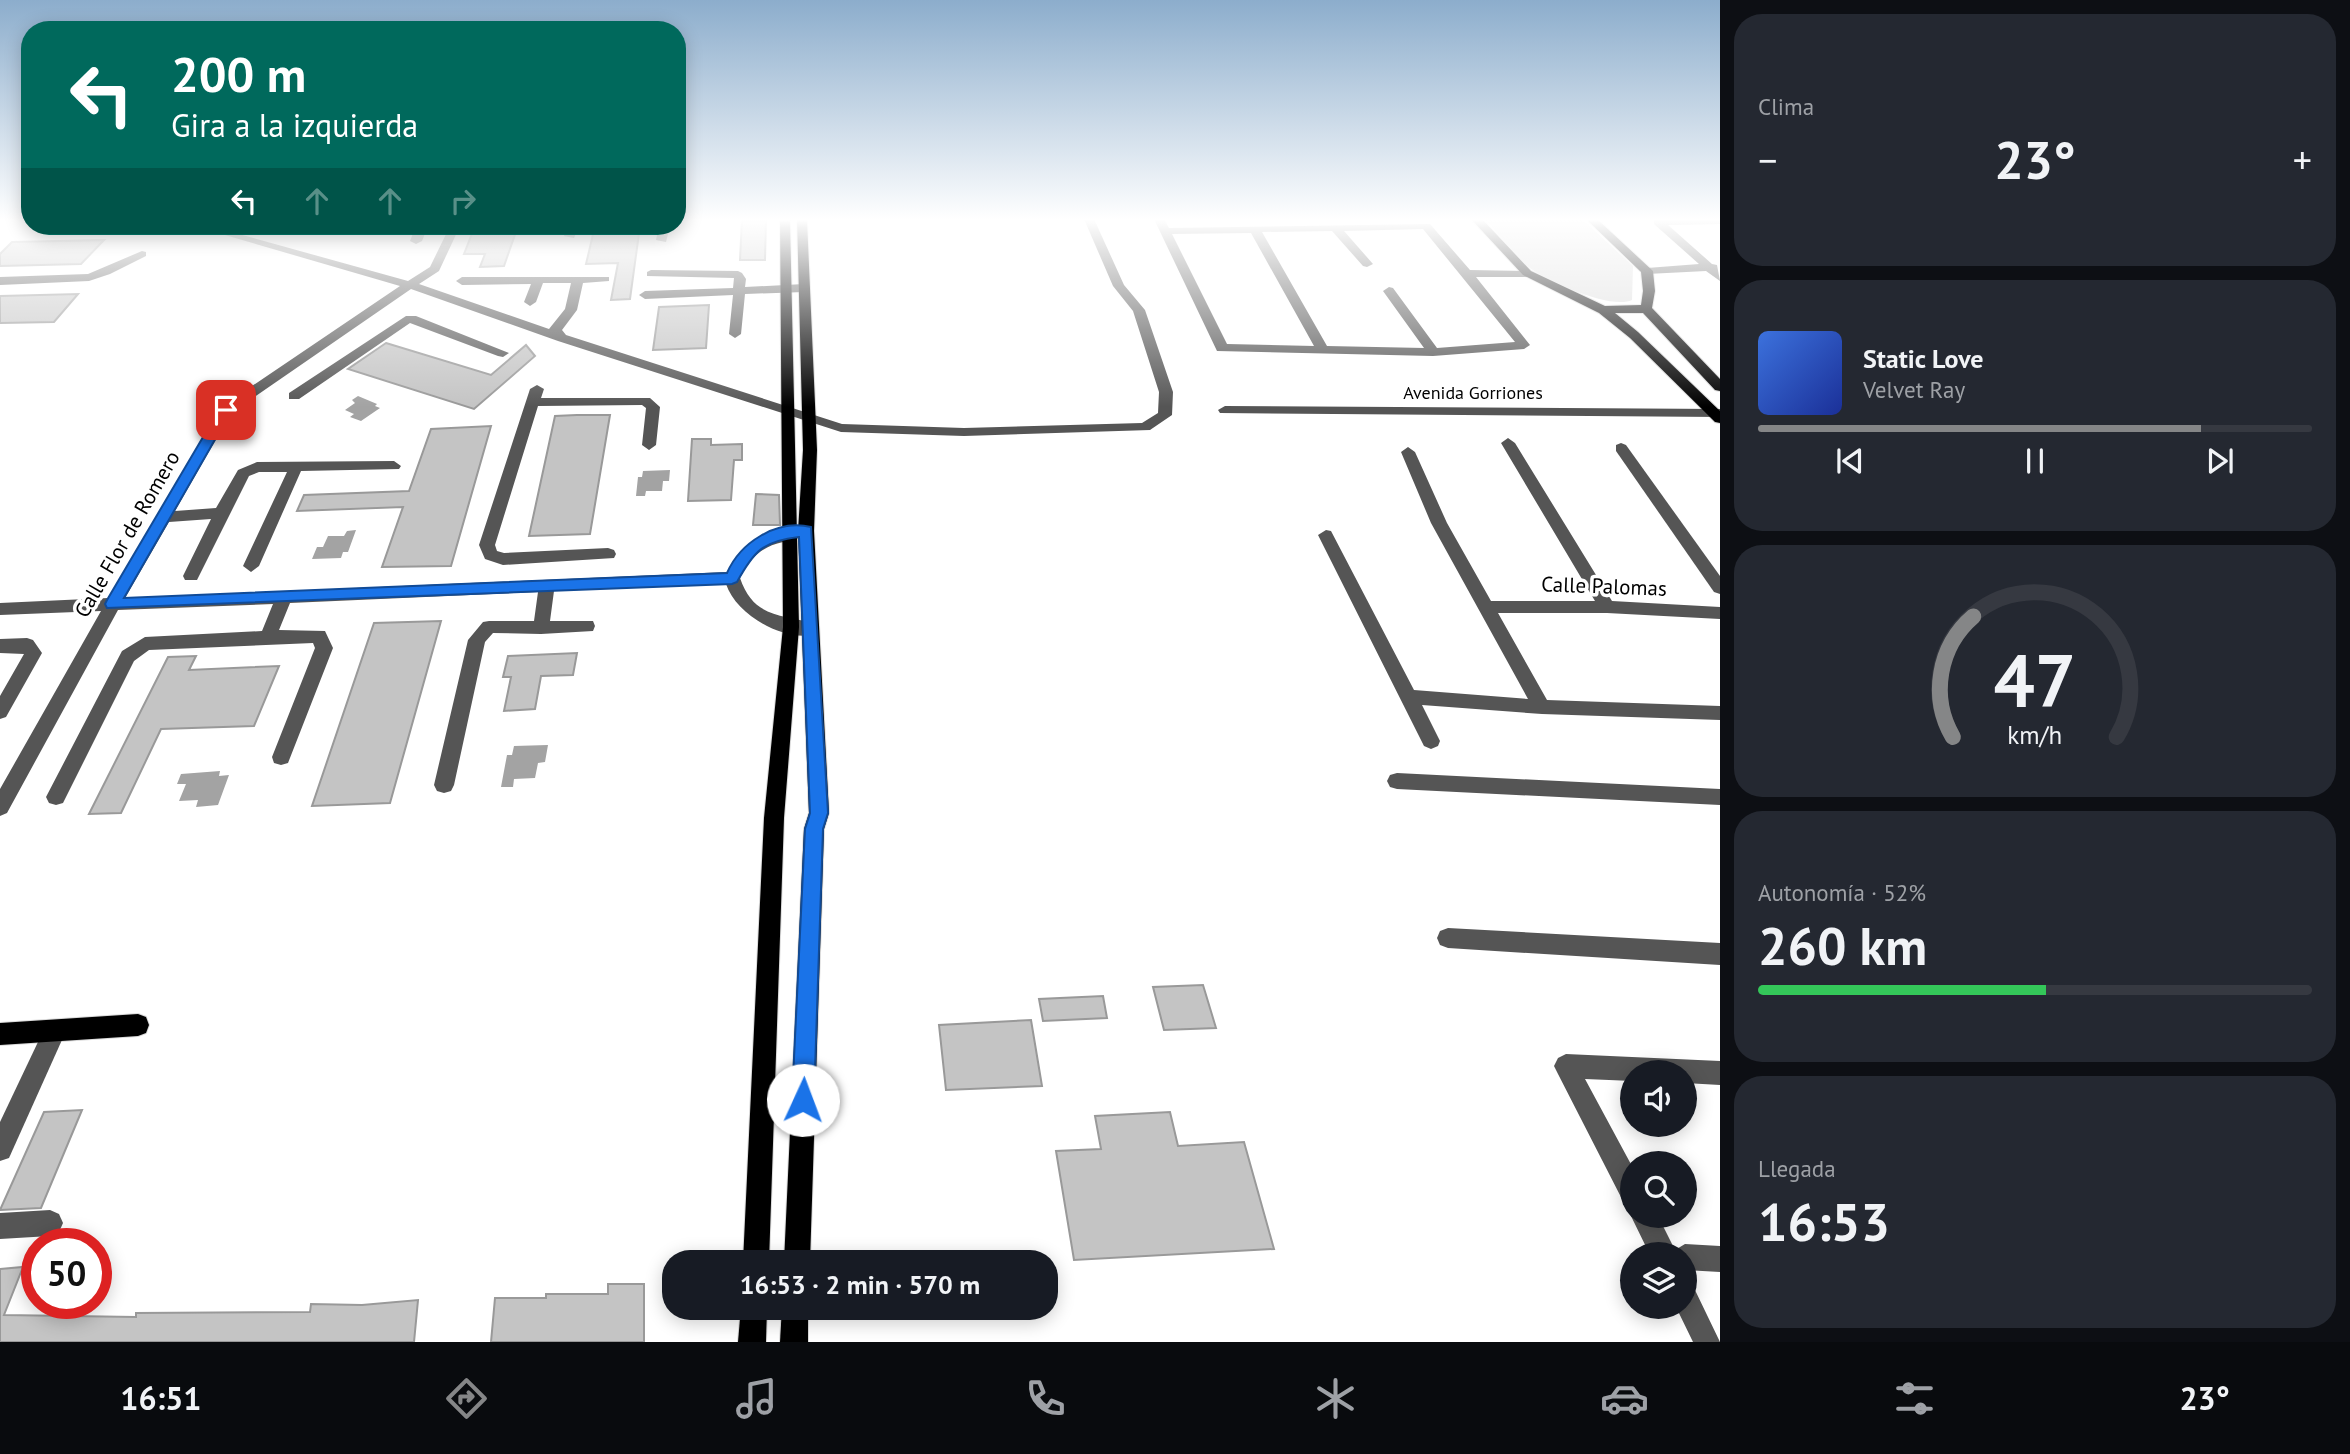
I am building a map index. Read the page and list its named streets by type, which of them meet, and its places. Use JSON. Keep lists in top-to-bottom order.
{
  "streets": {
    "street": ["Avenida Gorriones", "Calle Flor de Romero", "Calle Palomas"]
  },
  "page": {
    "tile": [
      "Clima",
      ["Autonomía · 52%", "260 km"],
      ["Llegada", "16:53"]
    ],
    "turn": ["200 m", "Gira a la izquierda"],
    "heat": ["−", "23°", "+"],
    "song": ["Static Love", "Velvet Ray"],
    "limit": "50",
    "trip": "16:53 · 2 min · 570 m",
    "tabs": ["16:51", "23°"],
    "gauge": ["47", "km/h"]
  }
}
